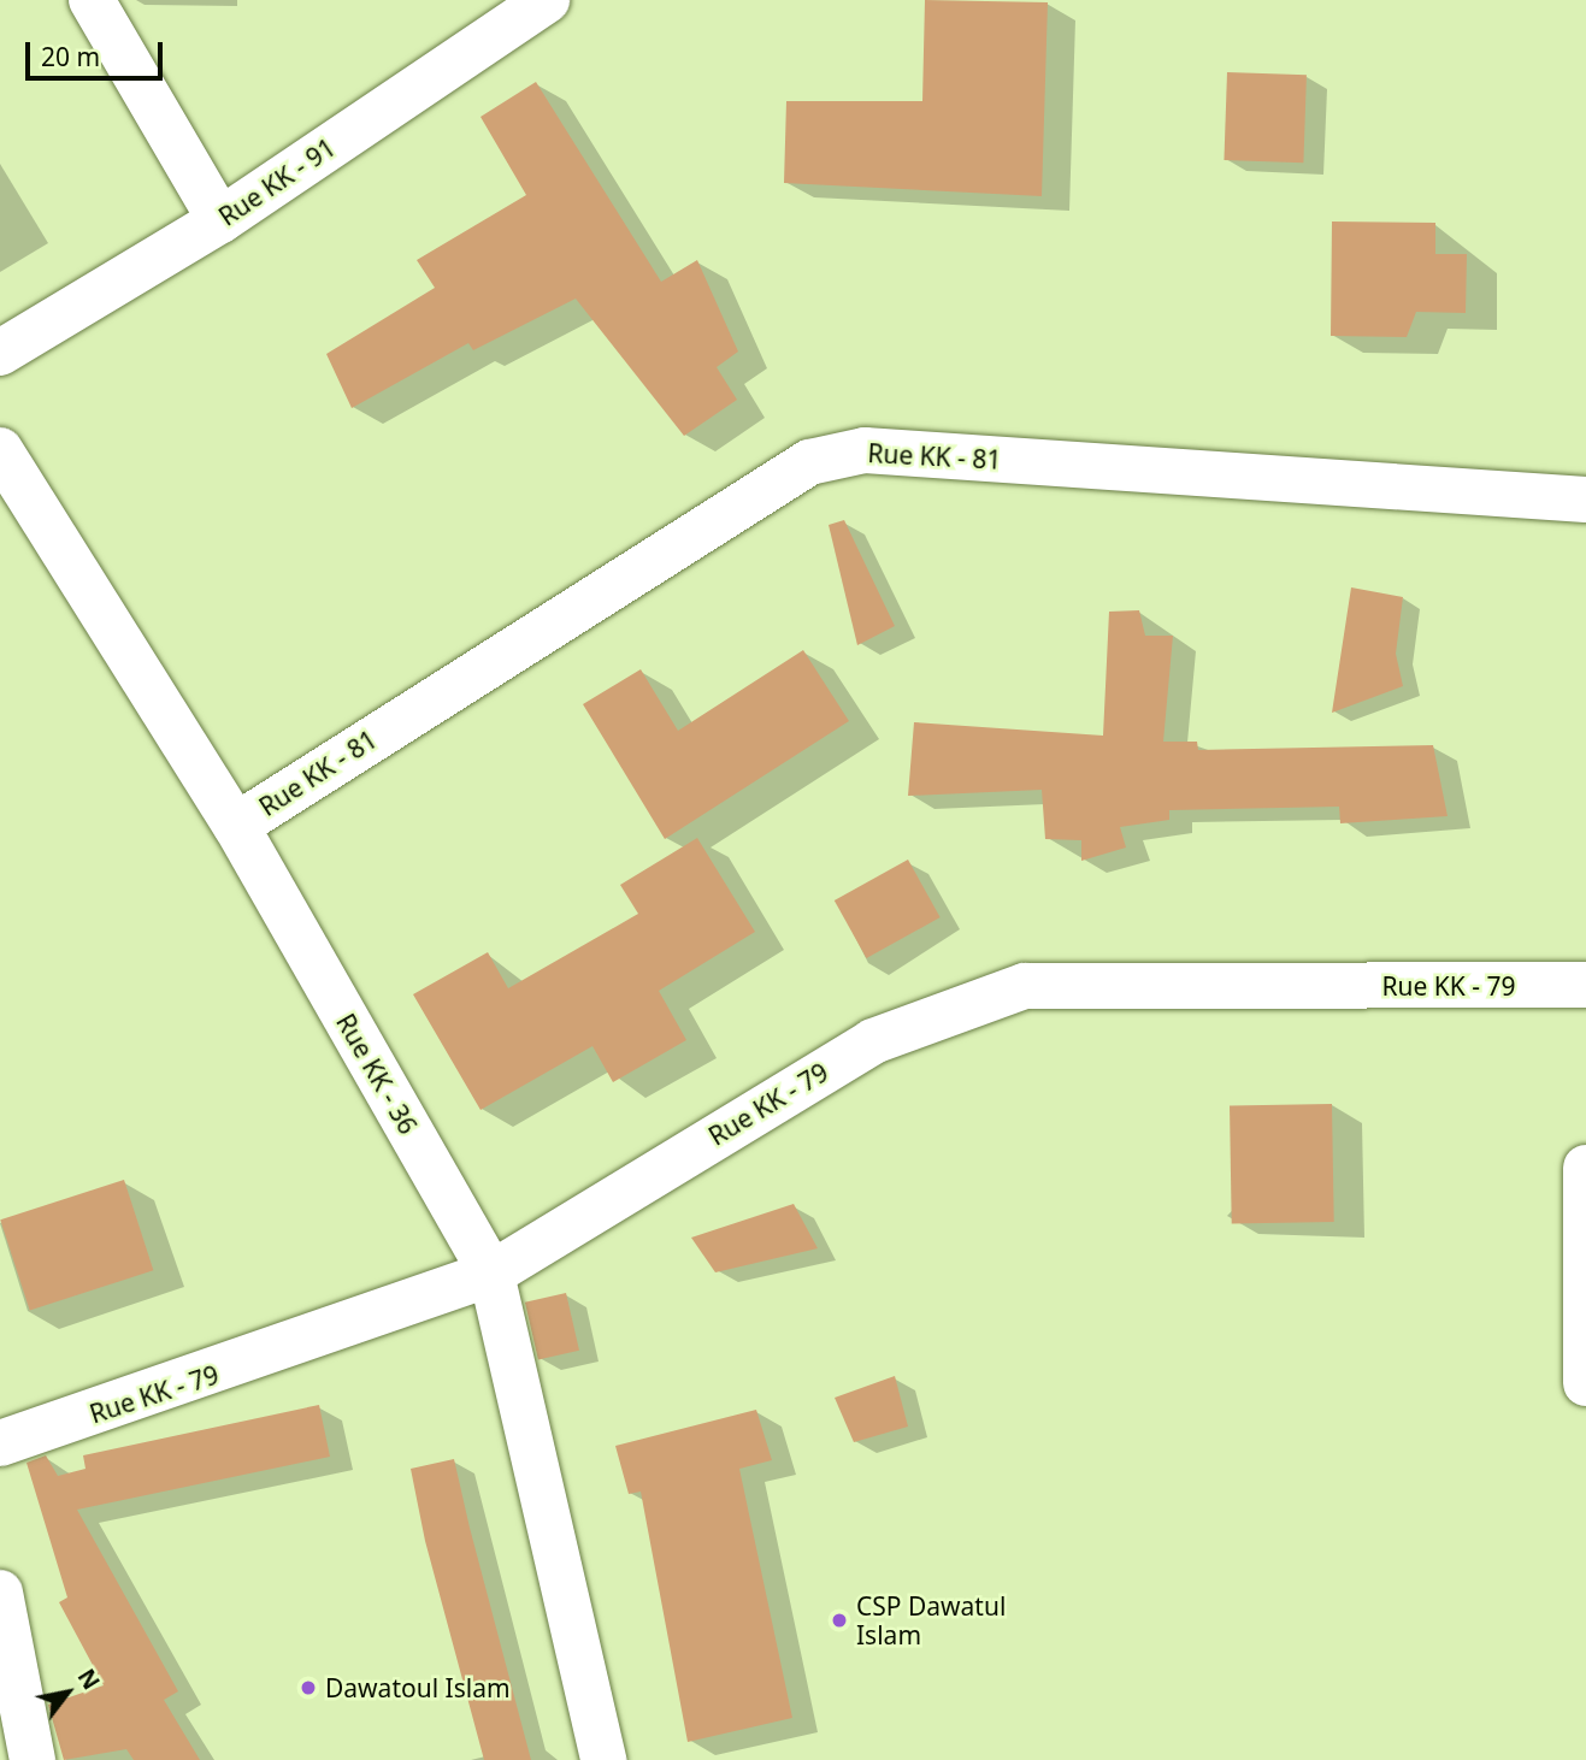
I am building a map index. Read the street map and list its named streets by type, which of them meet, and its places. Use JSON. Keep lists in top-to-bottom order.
{
  "streets": {
    "street": [
      "Rue KK - 91",
      "Rue KK - 81",
      "Rue KK - 79",
      "Rue KK - 36"
    ]
  },
  "crossings": [
    ["Rue KK - 81", "Rue KK - 36"],
    ["Rue KK - 79", "Rue KK - 36"]
  ],
  "places": ["CSP Dawatul Islam", "Dawatoul Islam"],
  "scale_bar": "20 m",
  "north": "top right"
}
